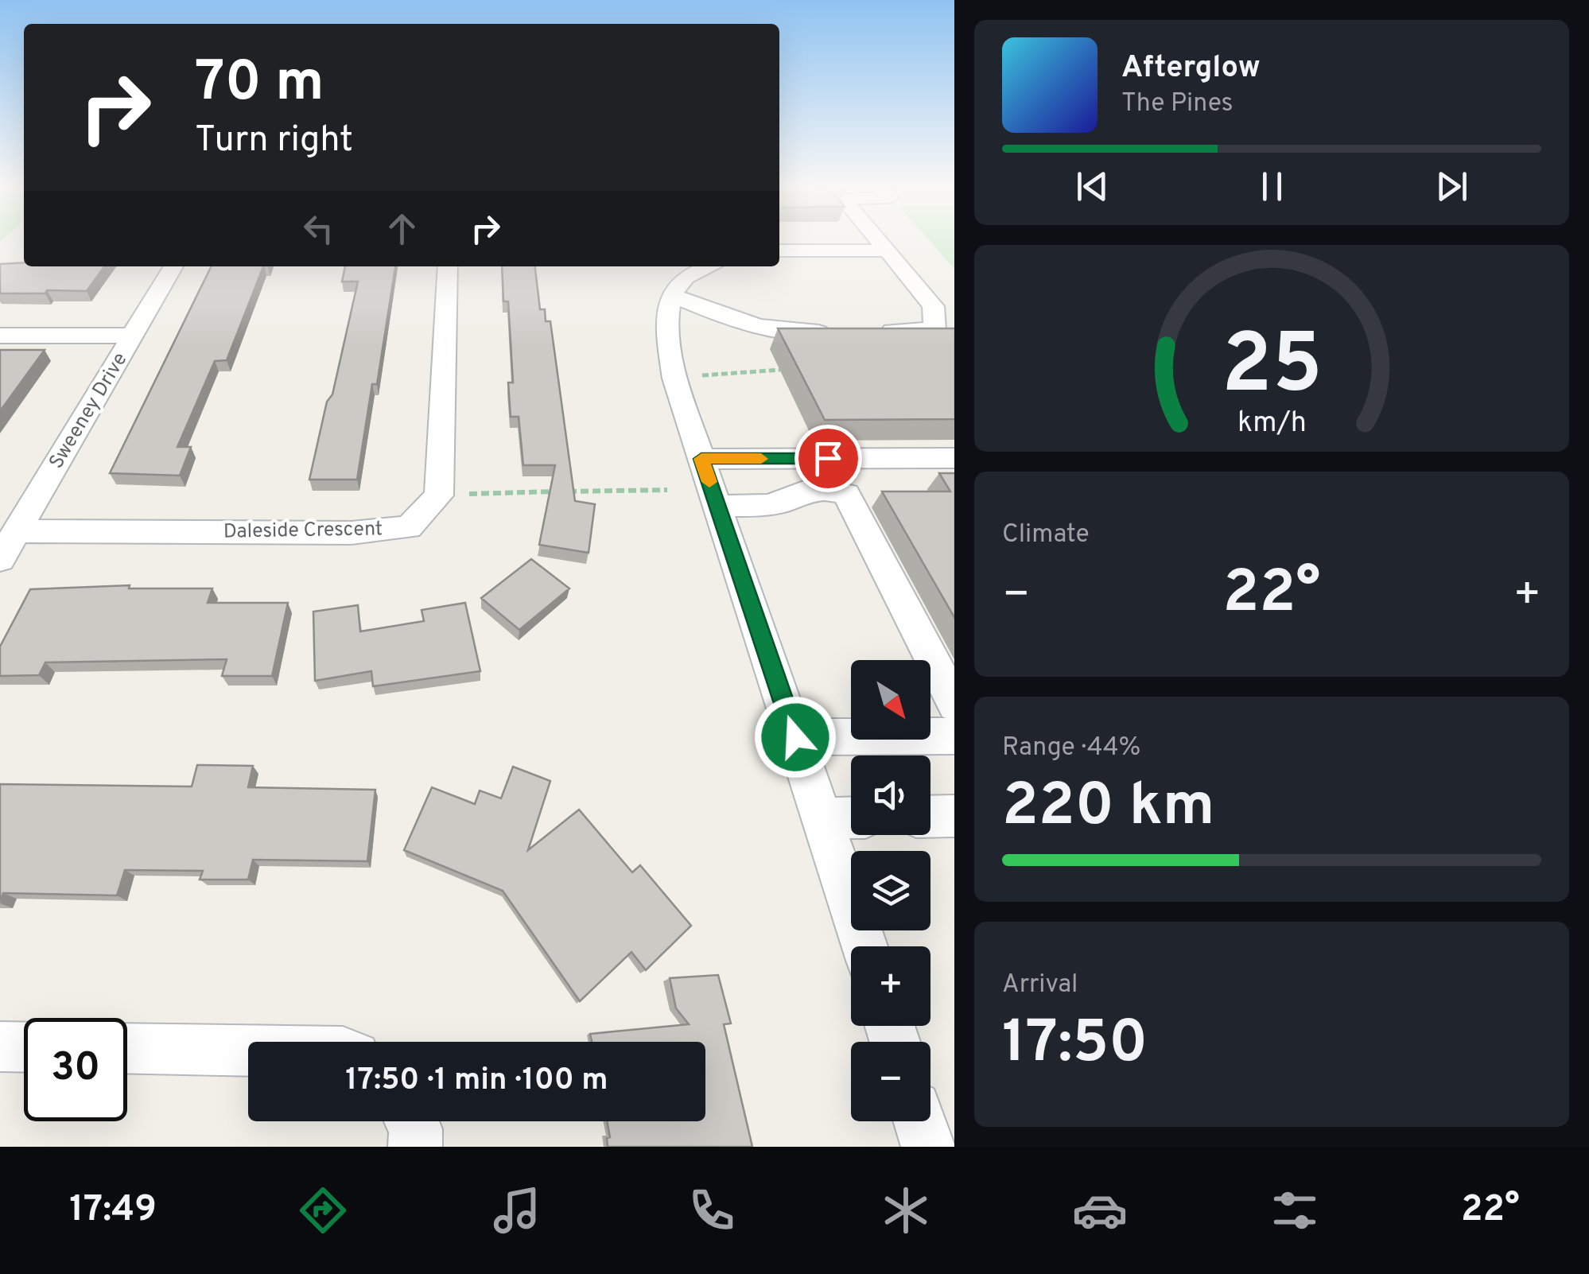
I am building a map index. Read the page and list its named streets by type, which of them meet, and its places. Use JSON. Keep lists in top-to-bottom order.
{
  "streets": {
    "street": ["Sweeney Drive", "Daleside Crescent"]
  },
  "crossings": [
    ["Sweeney Drive", "Daleside Crescent"]
  ],
  "north": "bottom right",
  "page": {
    "turn": ["70 m", "Turn right"],
    "song": ["Afterglow", "The Pines"],
    "tile": [
      "Climate",
      ["Range · 44%", "220 km"],
      ["Arrival", "17:50"]
    ],
    "heat": ["−", "22°", "+"],
    "map_buttons": ["+", "−"],
    "limit": "30",
    "trip": "17:50 · 1 min · 100 m",
    "tabs": ["17:49", "22°"],
    "gauge": ["25", "km/h"]
  }
}
